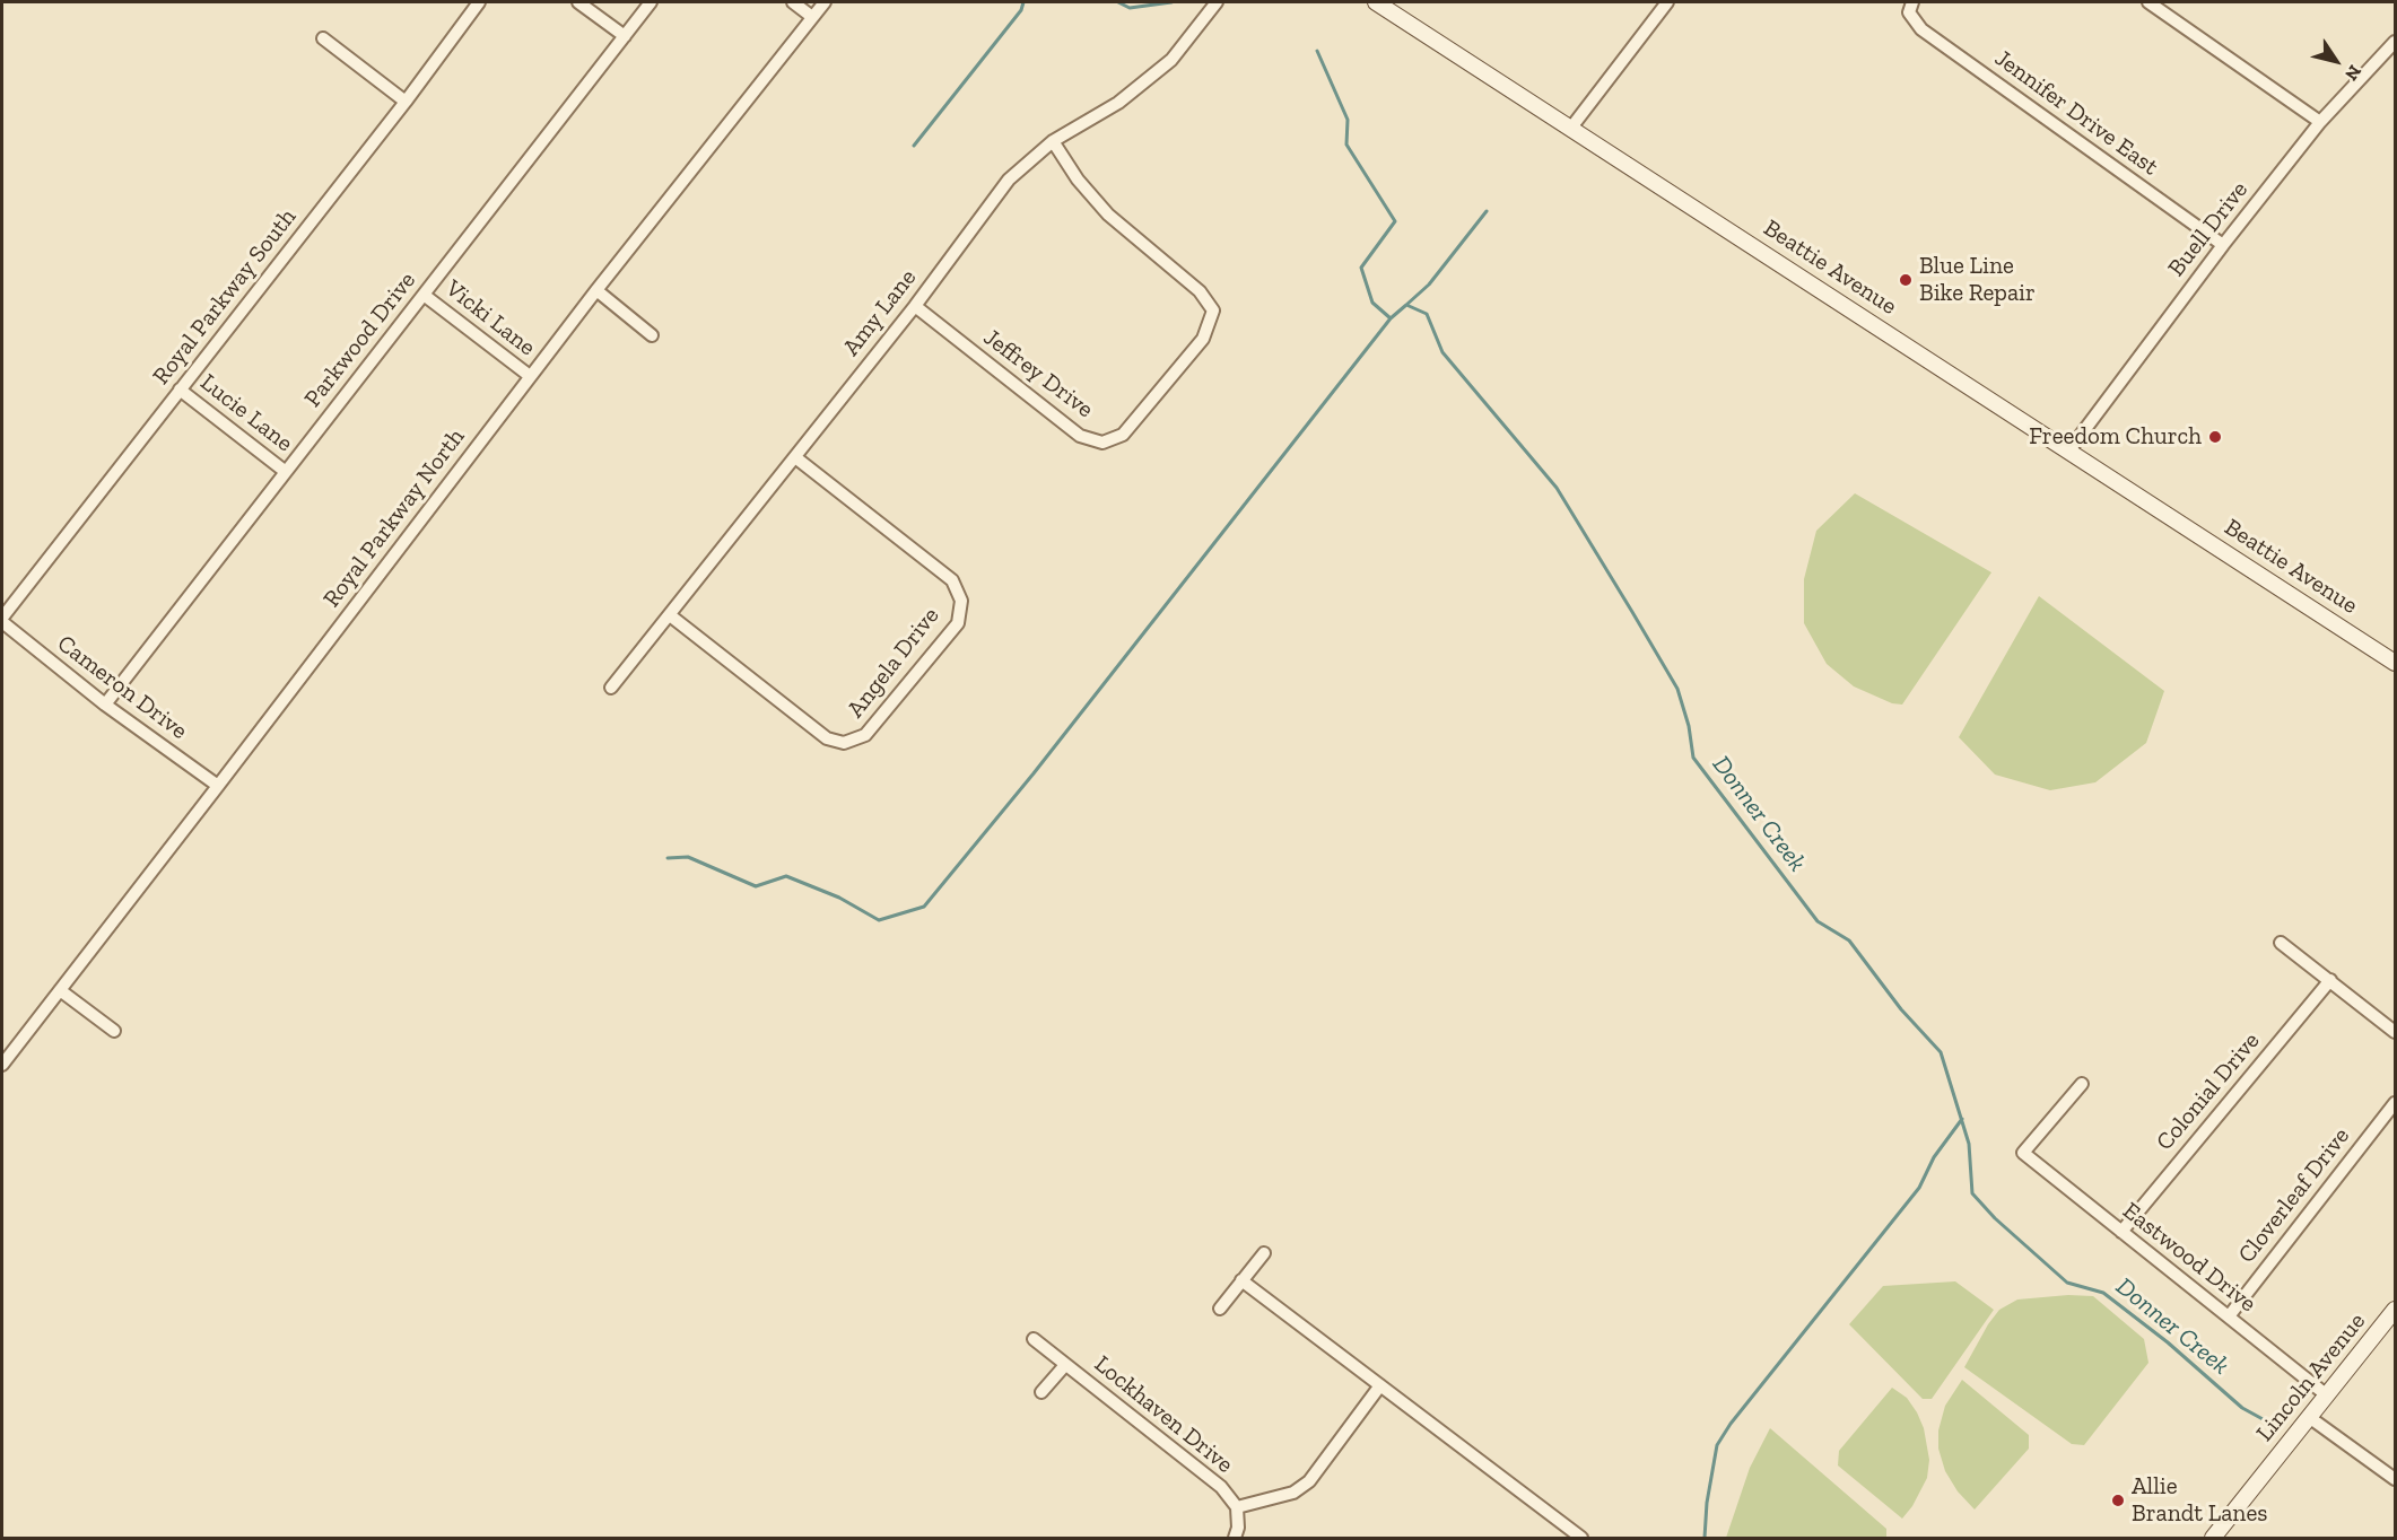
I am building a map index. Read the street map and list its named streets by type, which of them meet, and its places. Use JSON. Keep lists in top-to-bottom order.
{
  "streets": {
    "street": [
      "Jennifer Drive East",
      "Buell Drive",
      "Beattie Avenue",
      "Royal Parkway South",
      "Amy Lane",
      "Vicki Lane",
      "Parkwood Drive",
      "Jeffrey Drive",
      "Lucie Lane",
      "Royal Parkway North",
      "Angela Drive",
      "Cameron Drive",
      "Colonial Drive",
      "Cloverleaf Drive",
      "Eastwood Drive",
      "Lincoln Avenue",
      "Lockhaven Drive"
    ]
  },
  "crossings": [
    ["Jennifer Drive East", "Buell Drive"],
    ["Buell Drive", "Beattie Avenue"],
    ["Royal Parkway South", "Lucie Lane"],
    ["Royal Parkway South", "Cameron Drive"],
    ["Amy Lane", "Jeffrey Drive"],
    ["Amy Lane", "Angela Drive"],
    ["Vicki Lane", "Parkwood Drive"],
    ["Vicki Lane", "Royal Parkway North"],
    ["Parkwood Drive", "Lucie Lane"],
    ["Parkwood Drive", "Cameron Drive"],
    ["Royal Parkway North", "Cameron Drive"],
    ["Colonial Drive", "Eastwood Drive"],
    ["Cloverleaf Drive", "Eastwood Drive"],
    ["Eastwood Drive", "Lincoln Avenue"]
  ],
  "water": ["Donner Creek"],
  "places": ["Blue Line Bike Repair", "Freedom Church", "Allie Brandt Lanes"],
  "north": "bottom right"
}
